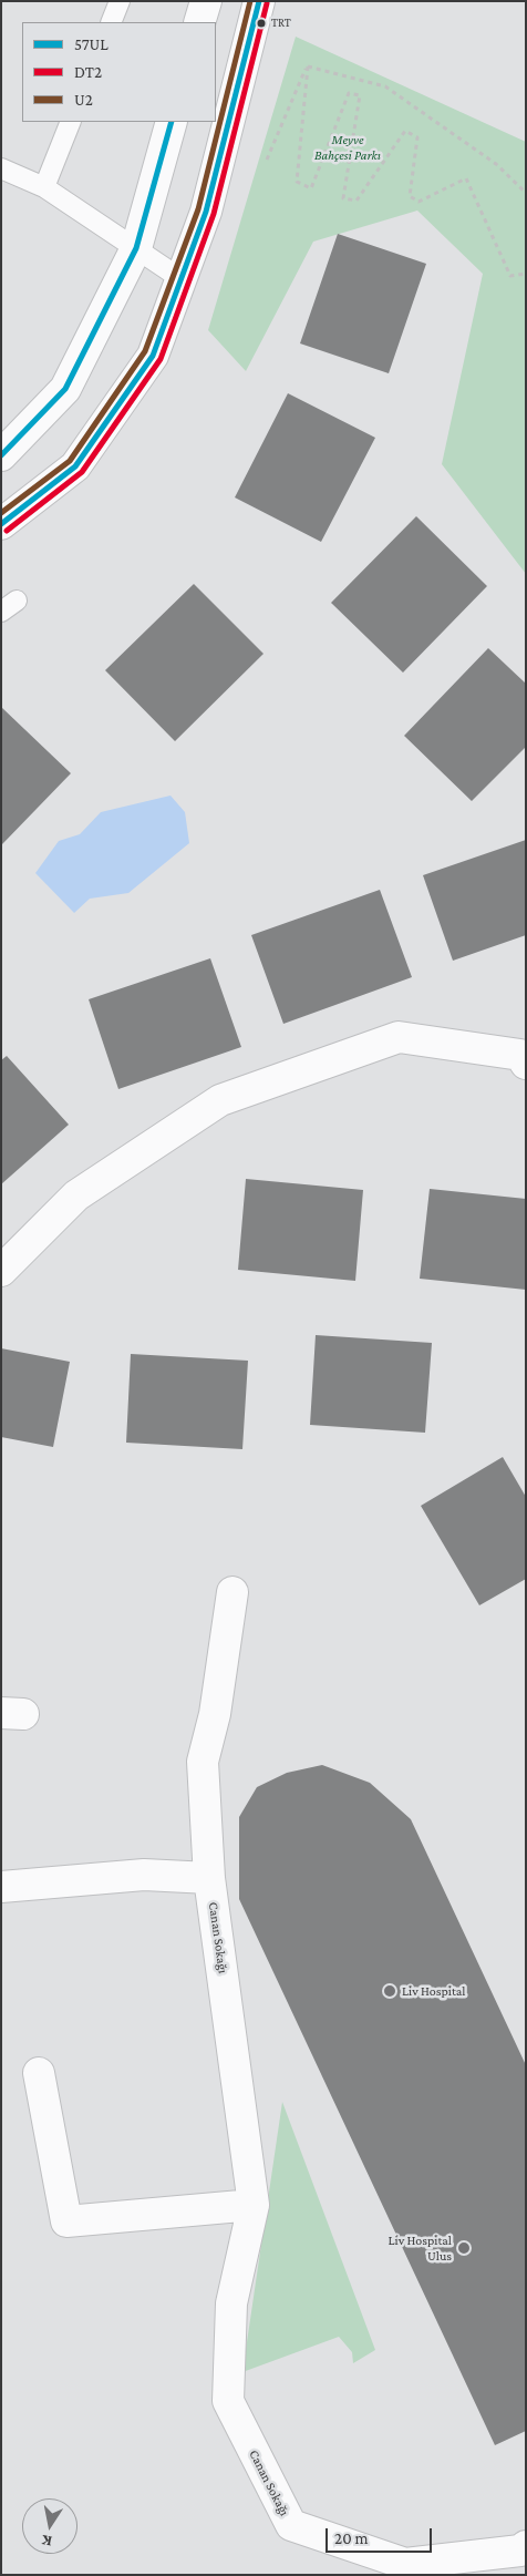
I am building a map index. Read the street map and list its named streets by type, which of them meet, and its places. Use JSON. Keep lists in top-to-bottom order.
{
  "streets": {
    "street": ["Canan Sokağı"]
  },
  "parks": ["Meyve Bahçesi Parkı"],
  "places": ["TRT", "Liv Hospital", "Liv Hospital Ulus"],
  "lines": ["transit line 57UL", "transit line U2", "transit line DT2"],
  "legend": ["57UL", "DT2", "U2"],
  "scale_bar": "20 m",
  "north": "bottom"
}
